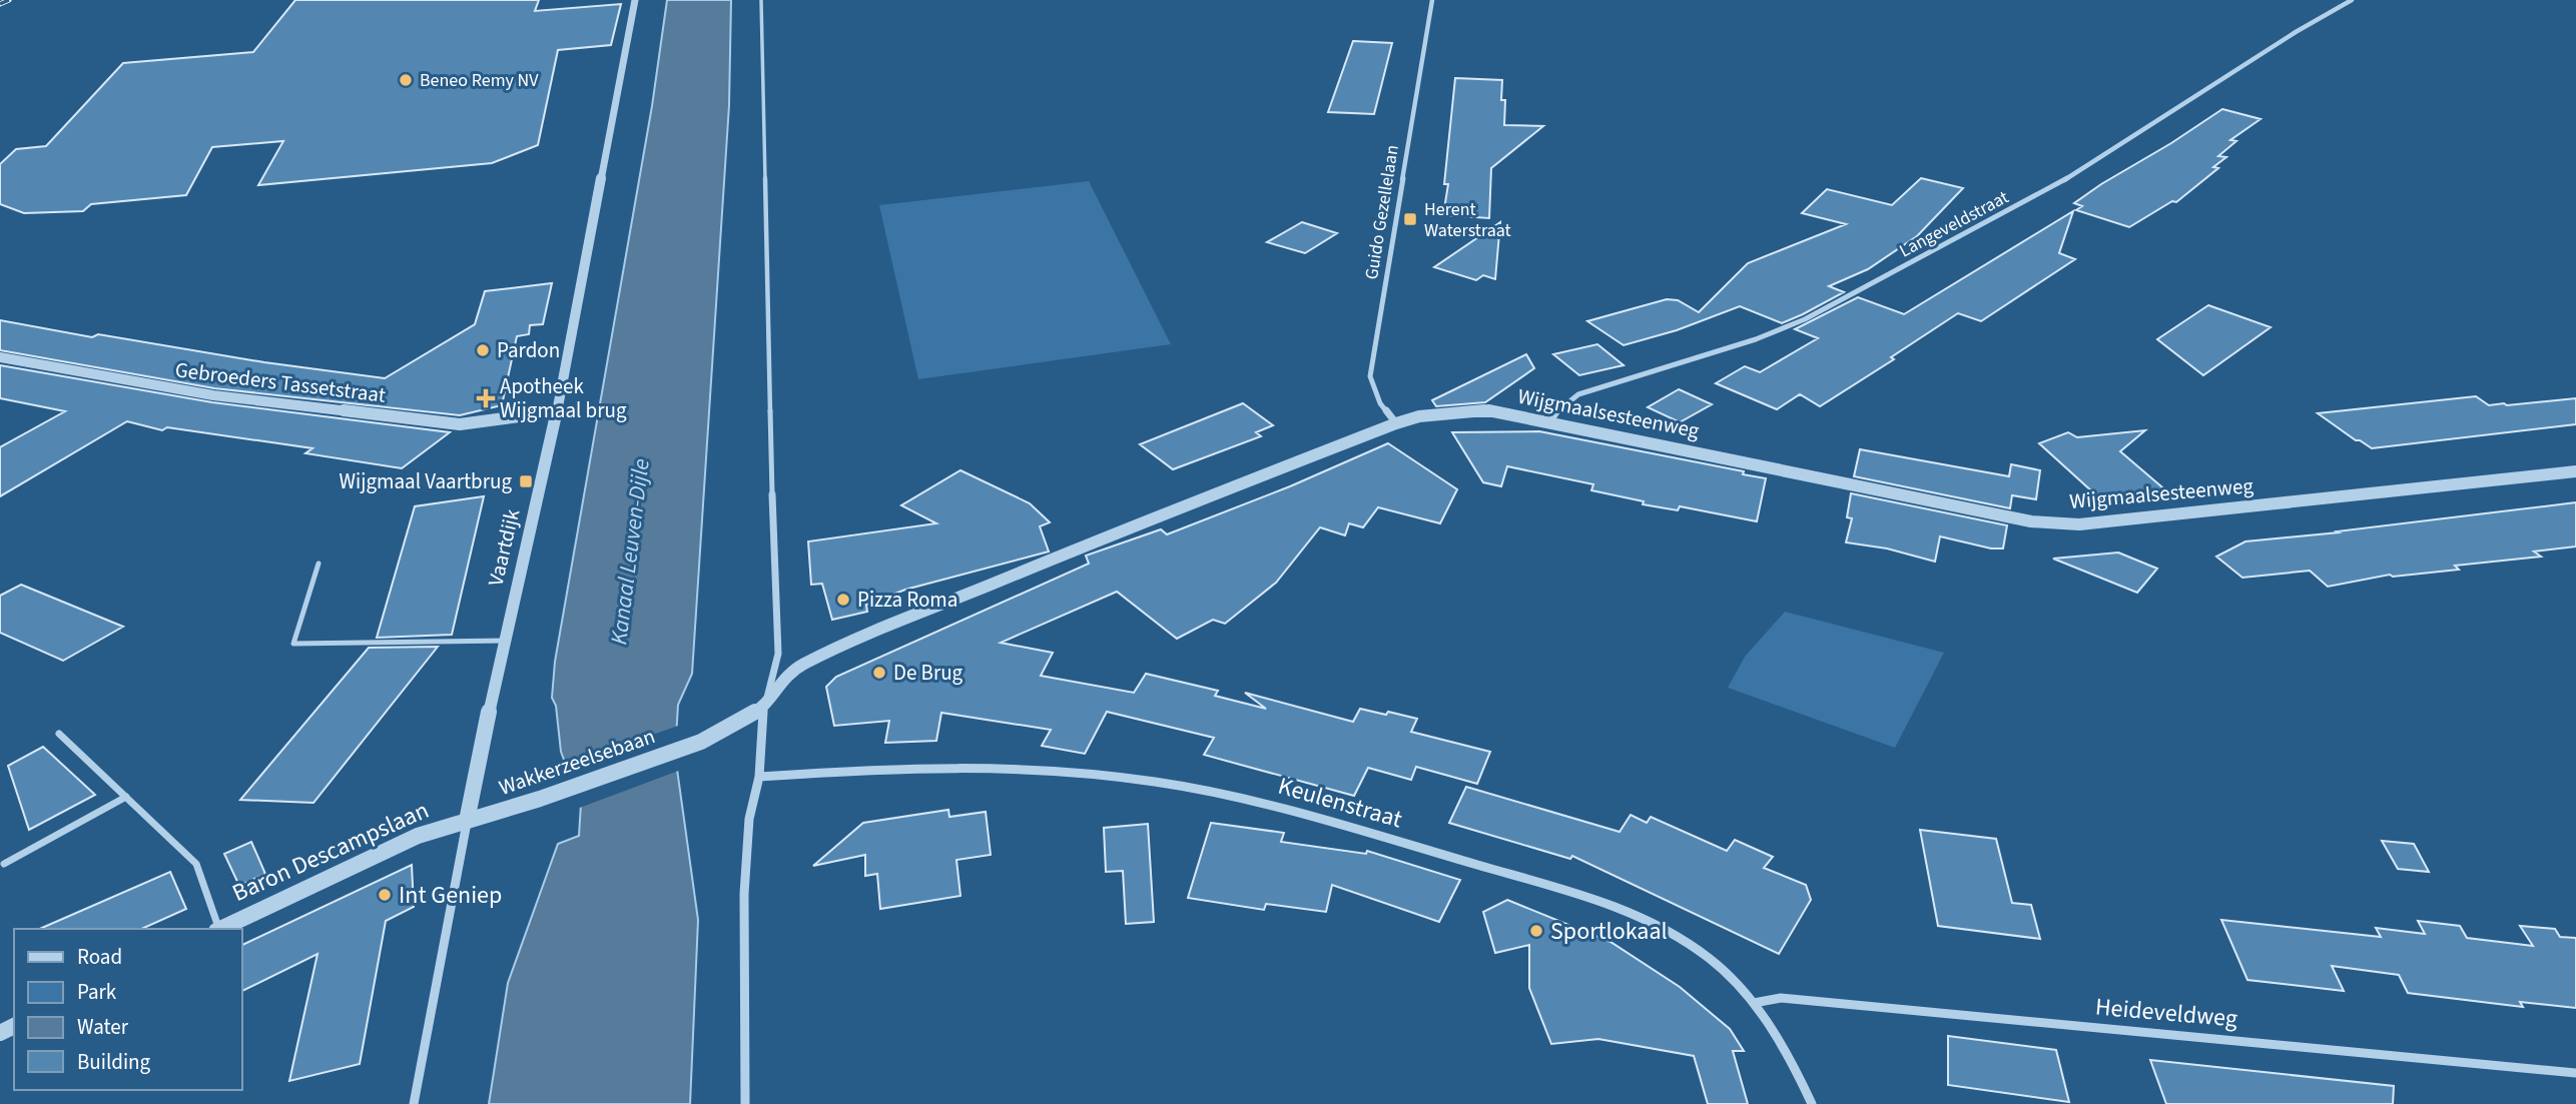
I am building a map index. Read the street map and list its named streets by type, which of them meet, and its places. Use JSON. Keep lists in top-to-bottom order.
{
  "streets": {
    "street": [
      "Guido Gezellelaan",
      "Langeveldstraat",
      "Gebroeders Tassetstraat",
      "Wijgmaalsesteenweg",
      "Vaartdijk",
      "Wakkerzeelsebaan",
      "Keulenstraat",
      "Baron Descampslaan",
      "Heideveldweg"
    ]
  },
  "crossings": [
    ["Guido Gezellelaan", "Wijgmaalsesteenweg"],
    ["Langeveldstraat", "Wijgmaalsesteenweg"],
    ["Gebroeders Tassetstraat", "Vaartdijk"],
    ["Wijgmaalsesteenweg", "Wakkerzeelsebaan"],
    ["Vaartdijk", "Wakkerzeelsebaan"],
    ["Vaartdijk", "Baron Descampslaan"],
    ["Wakkerzeelsebaan", "Baron Descampslaan"],
    ["Keulenstraat", "Heideveldweg"]
  ],
  "water": ["Kanaal Leuven-Dijle"],
  "places": {
    "other": [
      "Beneo Remy NV",
      "Pardon",
      "Pizza Roma",
      "De Brug",
      "Int Geniep",
      "Sportlokaal"
    ],
    "transit": ["Herent Waterstraat", "Wijgmaal Vaartbrug"],
    "health": ["Apotheek Wijgmaal brug"]
  },
  "legend": [
    "Road",
    "Park",
    "Water",
    "Building"
  ]
}
